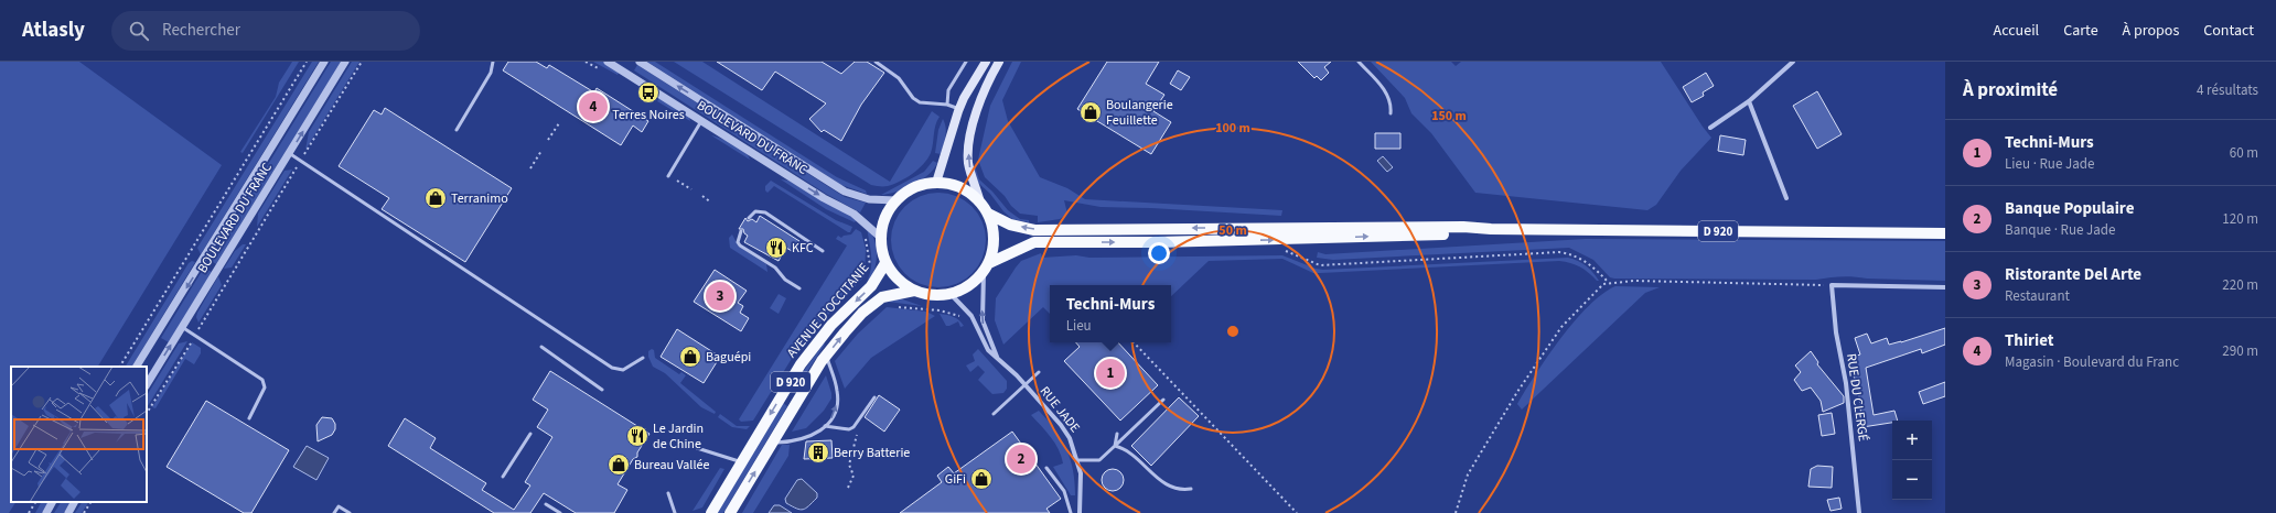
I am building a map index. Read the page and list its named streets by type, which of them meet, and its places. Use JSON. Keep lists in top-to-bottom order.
{
  "streets": {
    "main road": ["D 920", "AVENUE D'OCCITANIE"],
    "street": ["BOULEVARD DU FRANC", "RUE DU CLERGÉ", "RUE JADE"]
  },
  "crossings": [
    ["BOULEVARD DU FRANC", "D 920"],
    ["BOULEVARD DU FRANC", "AVENUE D'OCCITANIE"],
    ["BOULEVARD DU FRANC", "RUE JADE"],
    ["D 920", "AVENUE D'OCCITANIE"],
    ["D 920", "RUE JADE"],
    ["AVENUE D'OCCITANIE", "RUE JADE"]
  ],
  "places": {
    "bus stop": ["Terres Noires"],
    "shop": [
      "Boulangerie Feuillette",
      "Terranimo",
      "Baguépi",
      "Bureau Vallée",
      "GiFi"
    ],
    "restaurant": ["KFC", "Le Jardin de Chine"],
    "building": ["Berry Batterie"]
  },
  "page": {
    "header": "Atlasly",
    "search": "Rechercher",
    "nav": [
      "Accueil",
      "Carte",
      "À propos",
      "Contact"
    ],
    "heading": ["À proximité", "4 résultats"],
    "pins": [
      "4",
      "3",
      "1",
      "2"
    ],
    "list": [
      {
        "mark": "1",
        "name": "Techni-Murs",
        "note": "Lieu · Rue Jade",
        "value": "60 m"
      },
      {
        "mark": "2",
        "name": "Banque Populaire",
        "note": "Banque · Rue Jade",
        "value": "120 m"
      },
      {
        "mark": "3",
        "name": "Ristorante Del Arte",
        "note": "Restaurant",
        "value": "220 m"
      },
      {
        "mark": "4",
        "name": "Thiriet",
        "note": "Magasin · Boulevard du Franc",
        "value": "290 m"
      }
    ],
    "popup": ["Techni-Murs", "Lieu"],
    "map_buttons": ["+", "−"]
  },
  "rings": ["150 m", "100 m", "50 m"]
}
